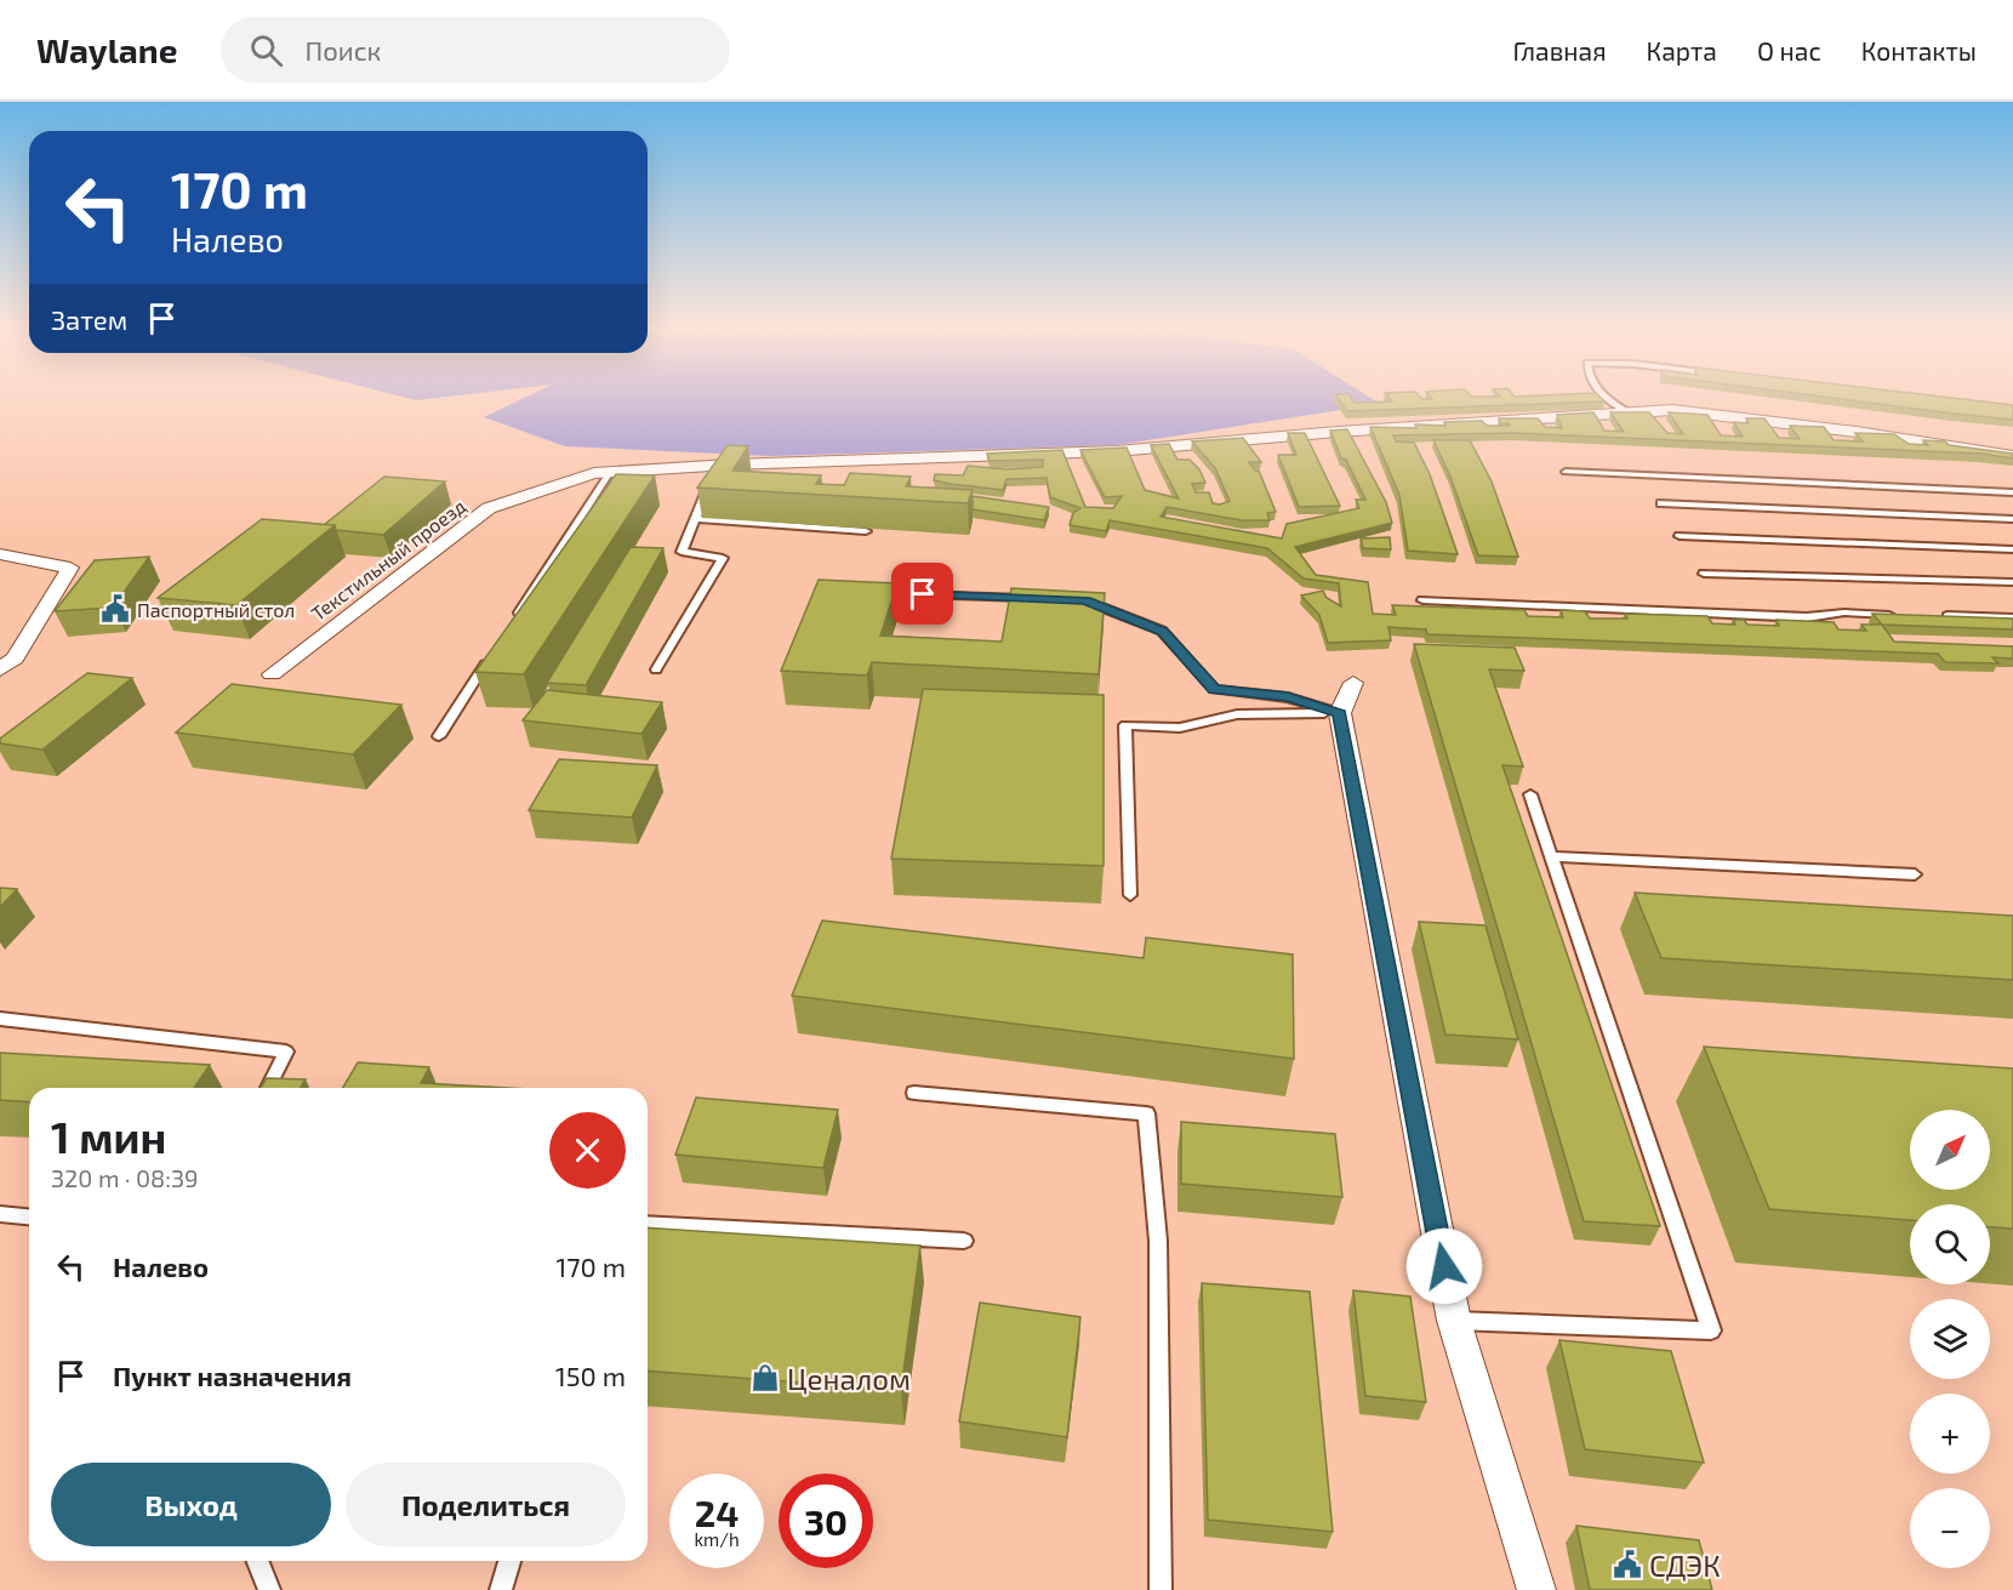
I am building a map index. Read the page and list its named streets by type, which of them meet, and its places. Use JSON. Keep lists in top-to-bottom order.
{
  "streets": {
    "street": ["Текстильный проезд"]
  },
  "places": {
    "public building": ["Паспортный стол", "СДЭК"],
    "shop": ["Ценалом"]
  },
  "north": "top right",
  "page": {
    "header": "Waylane",
    "search": "Поиск",
    "nav": [
      "Главная",
      "Карта",
      "О нас",
      "Контакты"
    ],
    "turn": ["170 m", "Налево"],
    "then": "Затем",
    "heading": ["1 мин", "320 m · 08:39"],
    "map_buttons": ["+", "−"],
    "list": [
      {
        "name": "Налево",
        "value": "170 m"
      },
      {
        "name": "Пункт назначения",
        "value": "150 m"
      }
    ],
    "buttons": ["Выход", "Поделиться"],
    "speed": "24 km/h",
    "limit": "30"
  }
}
